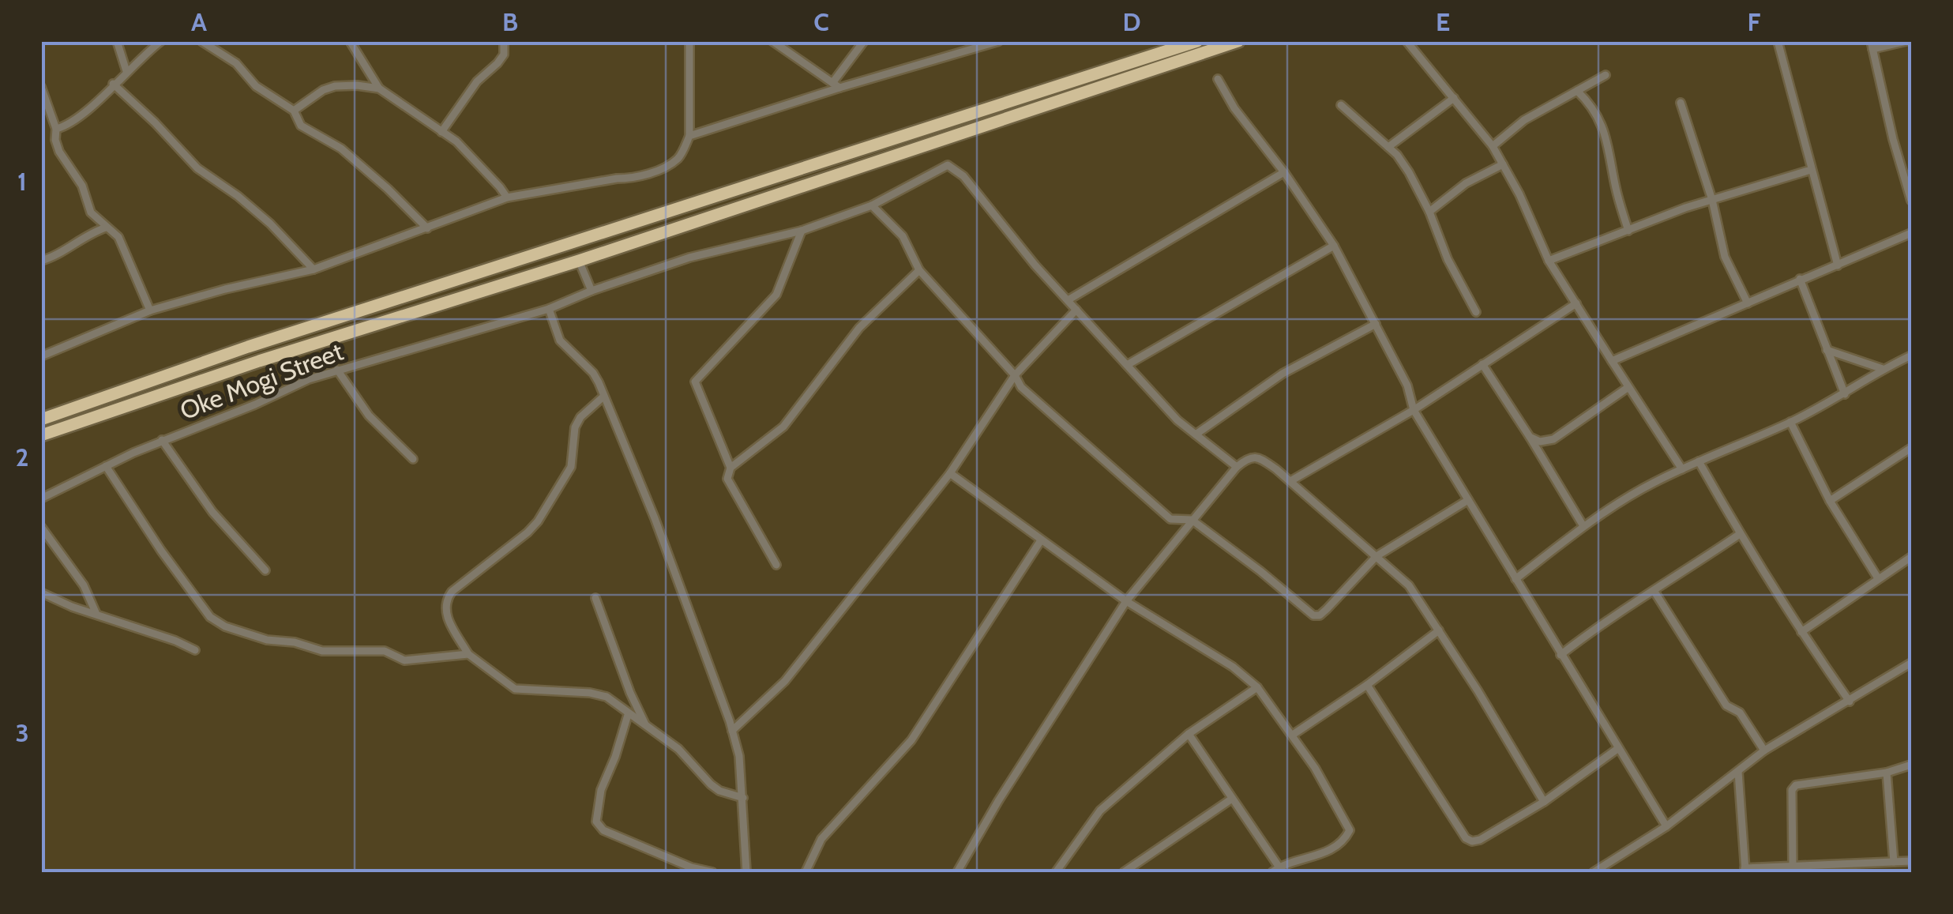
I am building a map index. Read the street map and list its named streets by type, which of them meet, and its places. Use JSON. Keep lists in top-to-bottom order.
{
  "streets": {
    "street": ["Oke Mogi Street"]
  },
  "grid": {
    "columns": [
      "A",
      "B",
      "C",
      "D",
      "E",
      "F"
    ],
    "rows": ["1", "2", "3"]
  }
}
